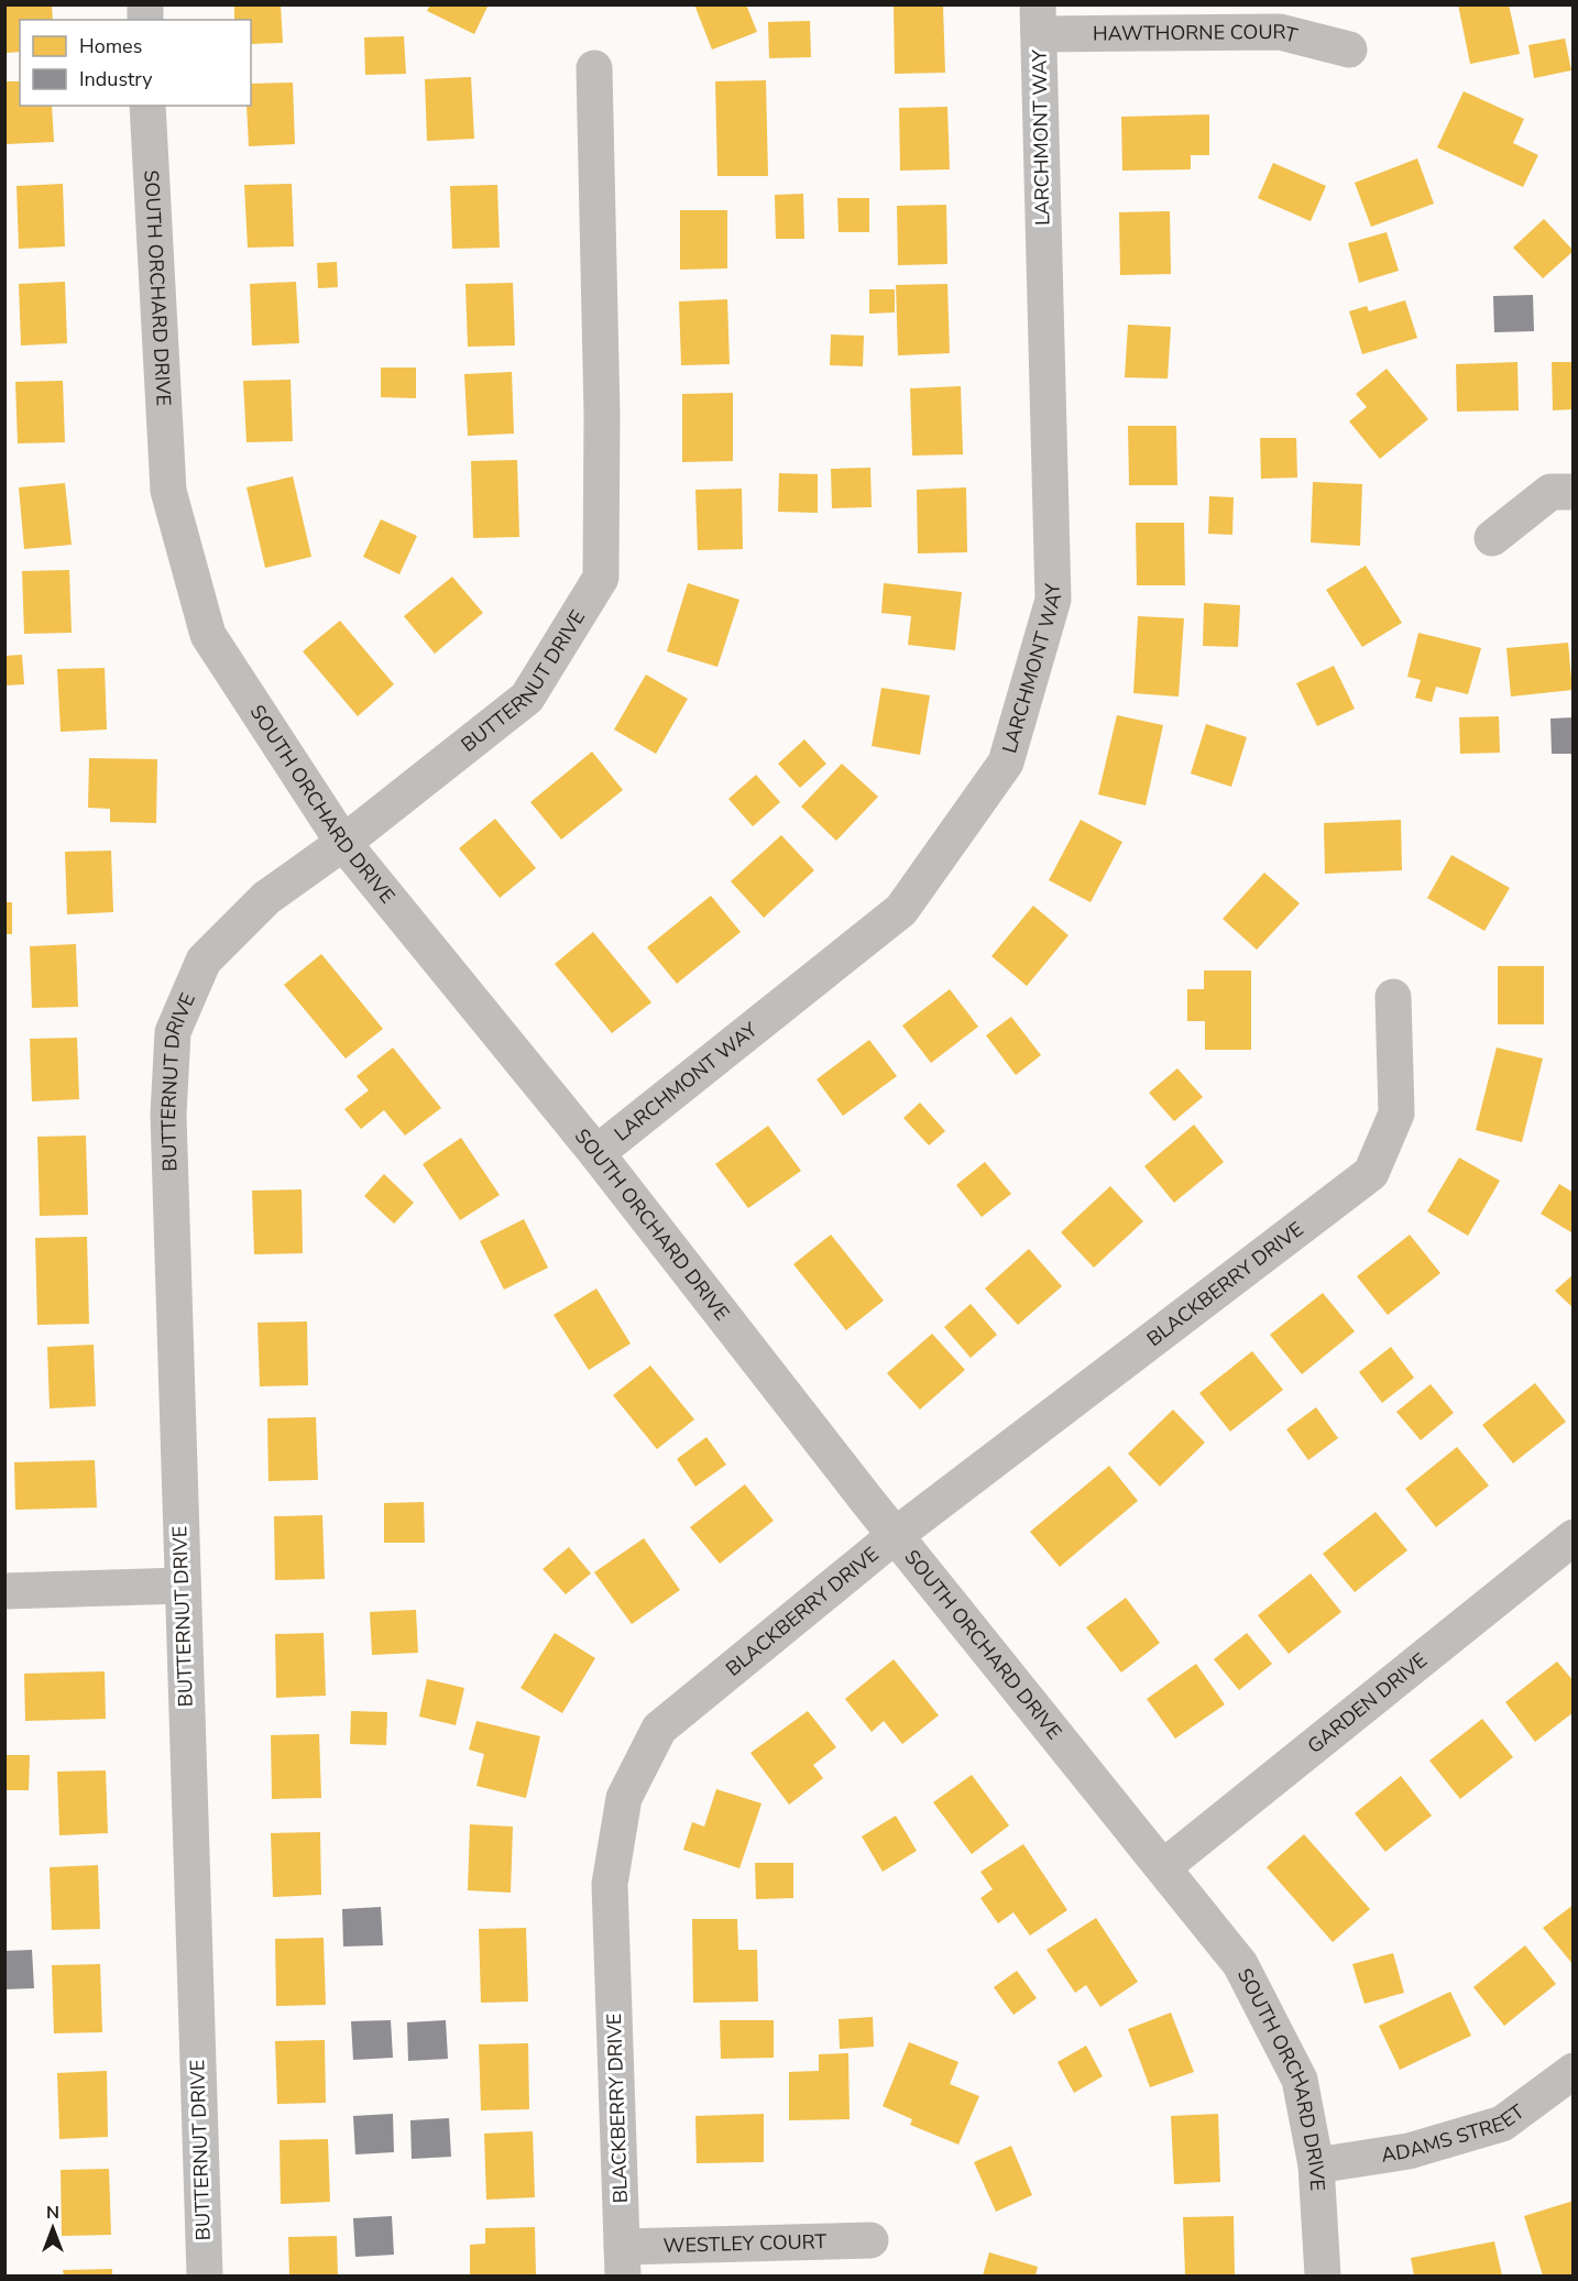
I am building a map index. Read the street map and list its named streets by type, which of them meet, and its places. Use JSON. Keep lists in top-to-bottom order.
{
  "streets": {
    "street": [
      "HAWTHORNE COURT",
      "LARCHMONT WAY",
      "SOUTH ORCHARD DRIVE",
      "BUTTERNUT DRIVE",
      "BLACKBERRY DRIVE",
      "GARDEN DRIVE",
      "ADAMS STREET",
      "WESTLEY COURT"
    ]
  },
  "crossings": [
    ["HAWTHORNE COURT", "LARCHMONT WAY"],
    ["LARCHMONT WAY", "SOUTH ORCHARD DRIVE"],
    ["SOUTH ORCHARD DRIVE", "BUTTERNUT DRIVE"],
    ["SOUTH ORCHARD DRIVE", "BLACKBERRY DRIVE"],
    ["SOUTH ORCHARD DRIVE", "GARDEN DRIVE"],
    ["SOUTH ORCHARD DRIVE", "ADAMS STREET"],
    ["BLACKBERRY DRIVE", "WESTLEY COURT"]
  ],
  "legend": ["Homes", "Industry"],
  "north": "top"
}
